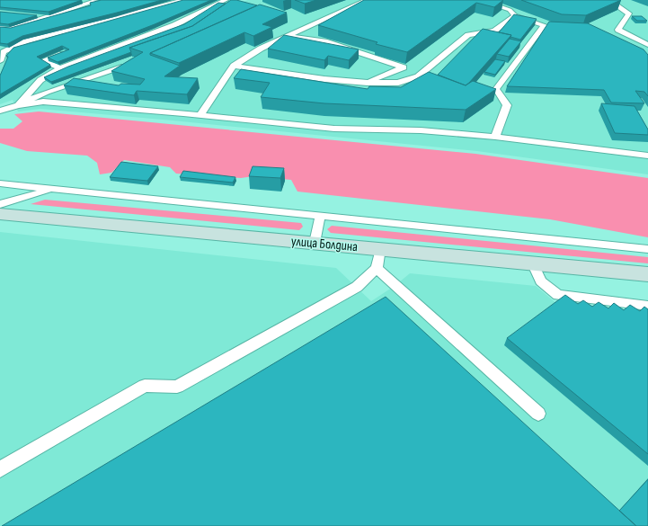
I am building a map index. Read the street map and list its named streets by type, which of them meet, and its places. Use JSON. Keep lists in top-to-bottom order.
{
  "streets": {
    "main road": ["улица Болдина"]
  }
}
